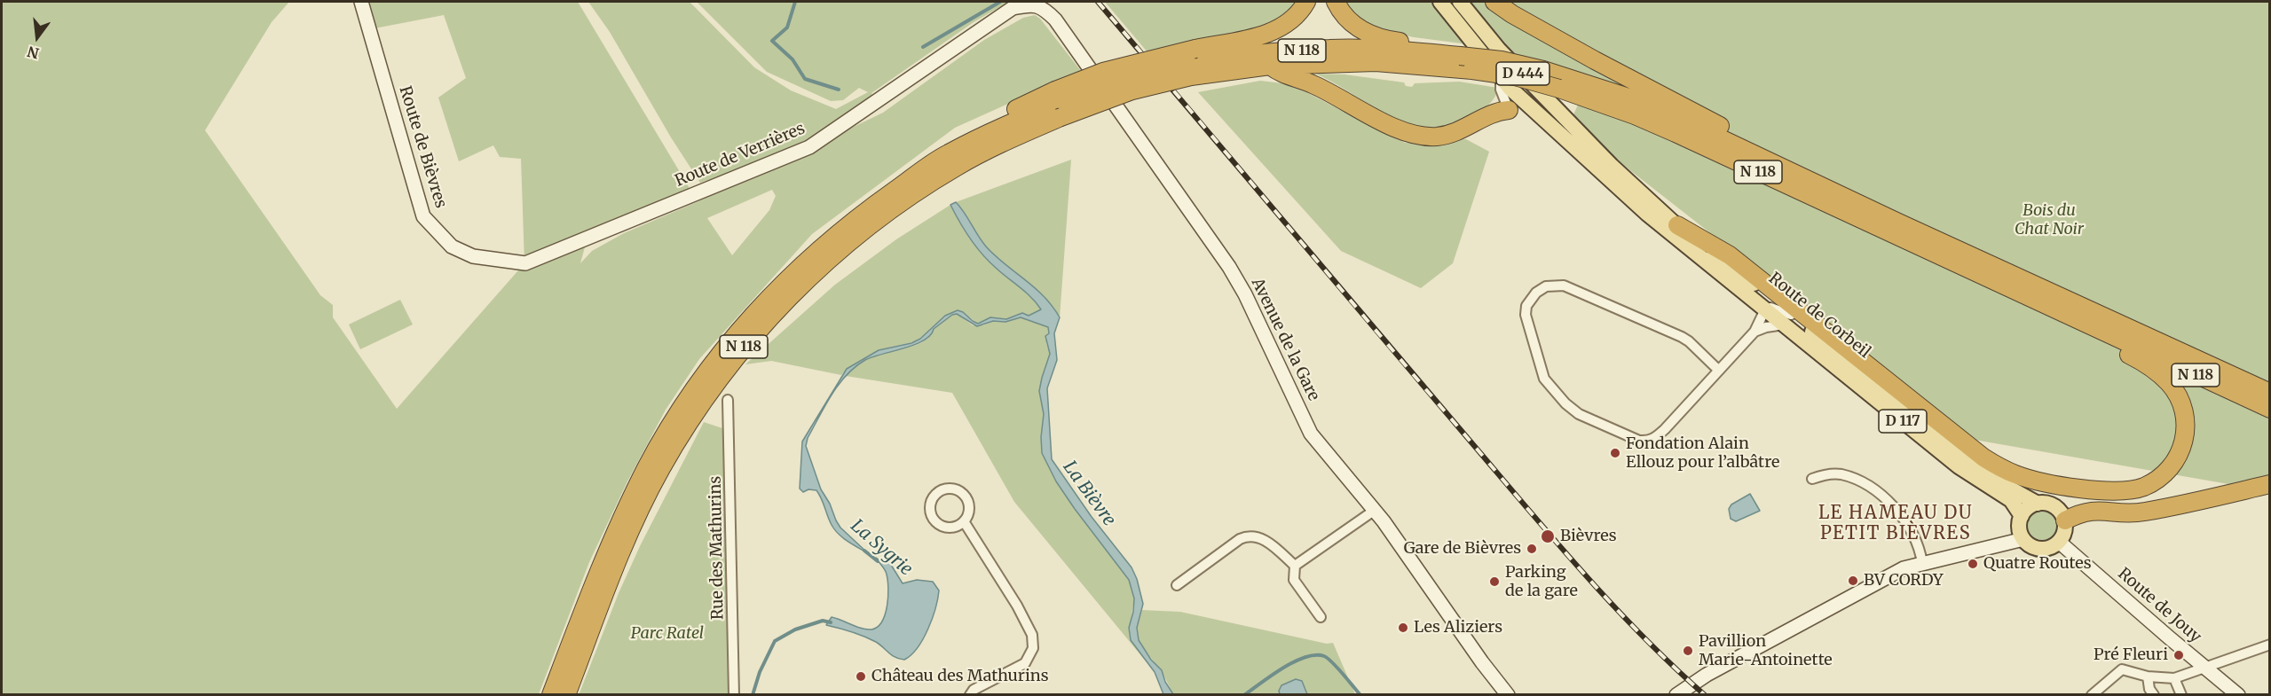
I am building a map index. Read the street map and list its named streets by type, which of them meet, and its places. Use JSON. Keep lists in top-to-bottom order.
{
  "streets": {
    "highway": ["N 118"],
    "main road": ["D 444", "Route de Corbeil", "D 117"],
    "street": [
      "Route de Bièvres",
      "Route de Verrières",
      "Avenue de la Gare",
      "Rue des Mathurins",
      "Route de Jouy"
    ]
  },
  "crossings": [
    ["D 444", "Route de Corbeil"],
    ["Route de Bièvres", "Route de Verrières"],
    ["Route de Verrières", "Avenue de la Gare"],
    ["Route de Corbeil", "Route de Jouy"]
  ],
  "districts": ["LE HAMEAU DU PETIT BIÈVRES"],
  "water": ["La Bièvre", "La Sygrie"],
  "parks": ["Bois du Chat Noir", "Parc Ratel"],
  "places": [
    "Fondation Alain Ellouz pour l’albâtre",
    "Bièvres",
    "Gare de Bièvres",
    "Quatre Routes",
    "BV CORDY",
    "Parking de la gare",
    "Les Aliziers",
    "Pavillion Marie-Antoinette",
    "Pré Fleuri",
    "Château des Mathurins"
  ],
  "north": "bottom"
}
